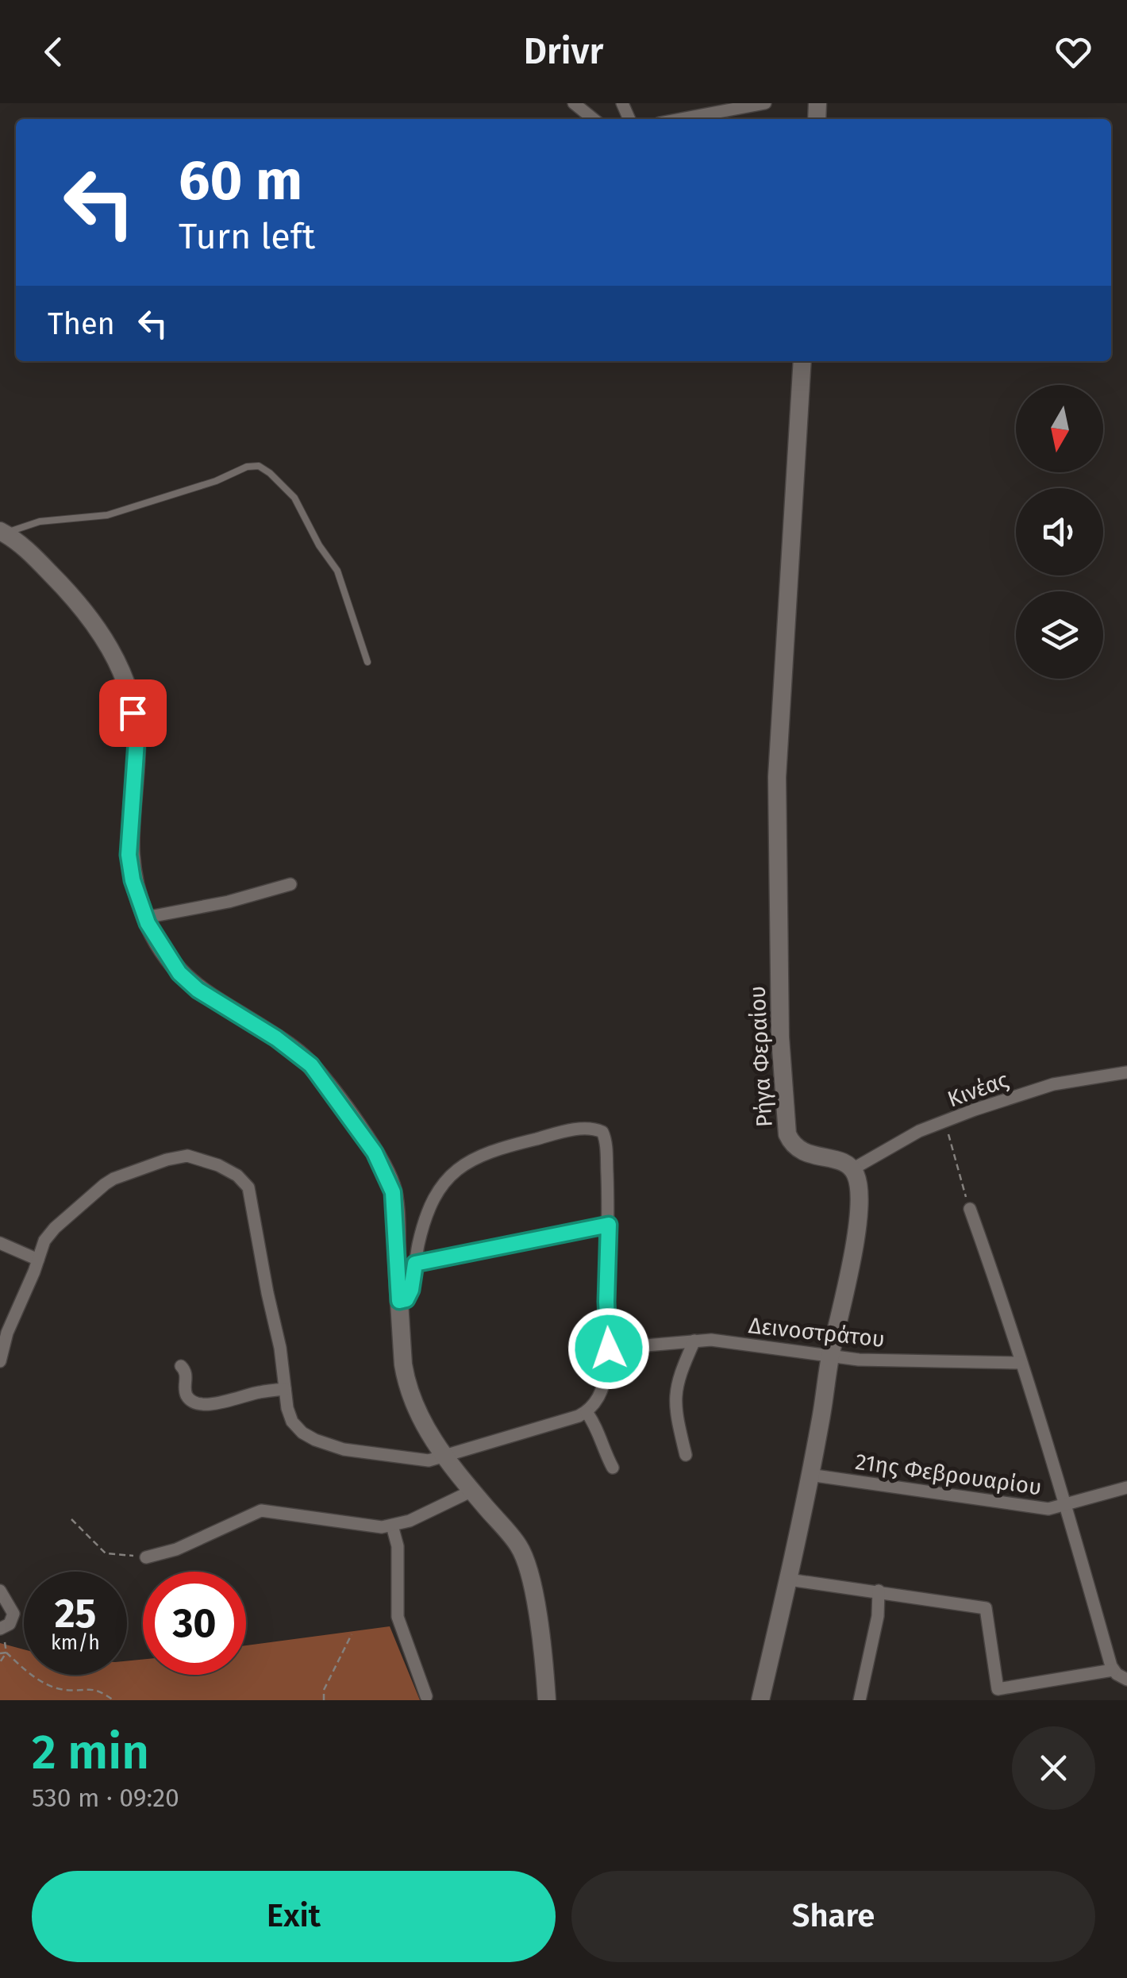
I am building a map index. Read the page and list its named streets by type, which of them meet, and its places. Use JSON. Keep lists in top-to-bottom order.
{
  "streets": {
    "street": [
      "Ρήγα Φεραίου",
      "Κινέας",
      "Δεινοστράτου",
      "21ης Φεβρουαρίου"
    ]
  },
  "crossings": [
    ["Ρήγα Φεραίου", "Κινέας"]
  ],
  "north": "bottom",
  "page": {
    "header": "Drivr",
    "turn": ["60 m", "Turn left"],
    "then": "Then",
    "speed": "25 km/h",
    "limit": "30",
    "heading": ["2 min", "530 m · 09:20"],
    "buttons": ["Exit", "Share"]
  }
}
